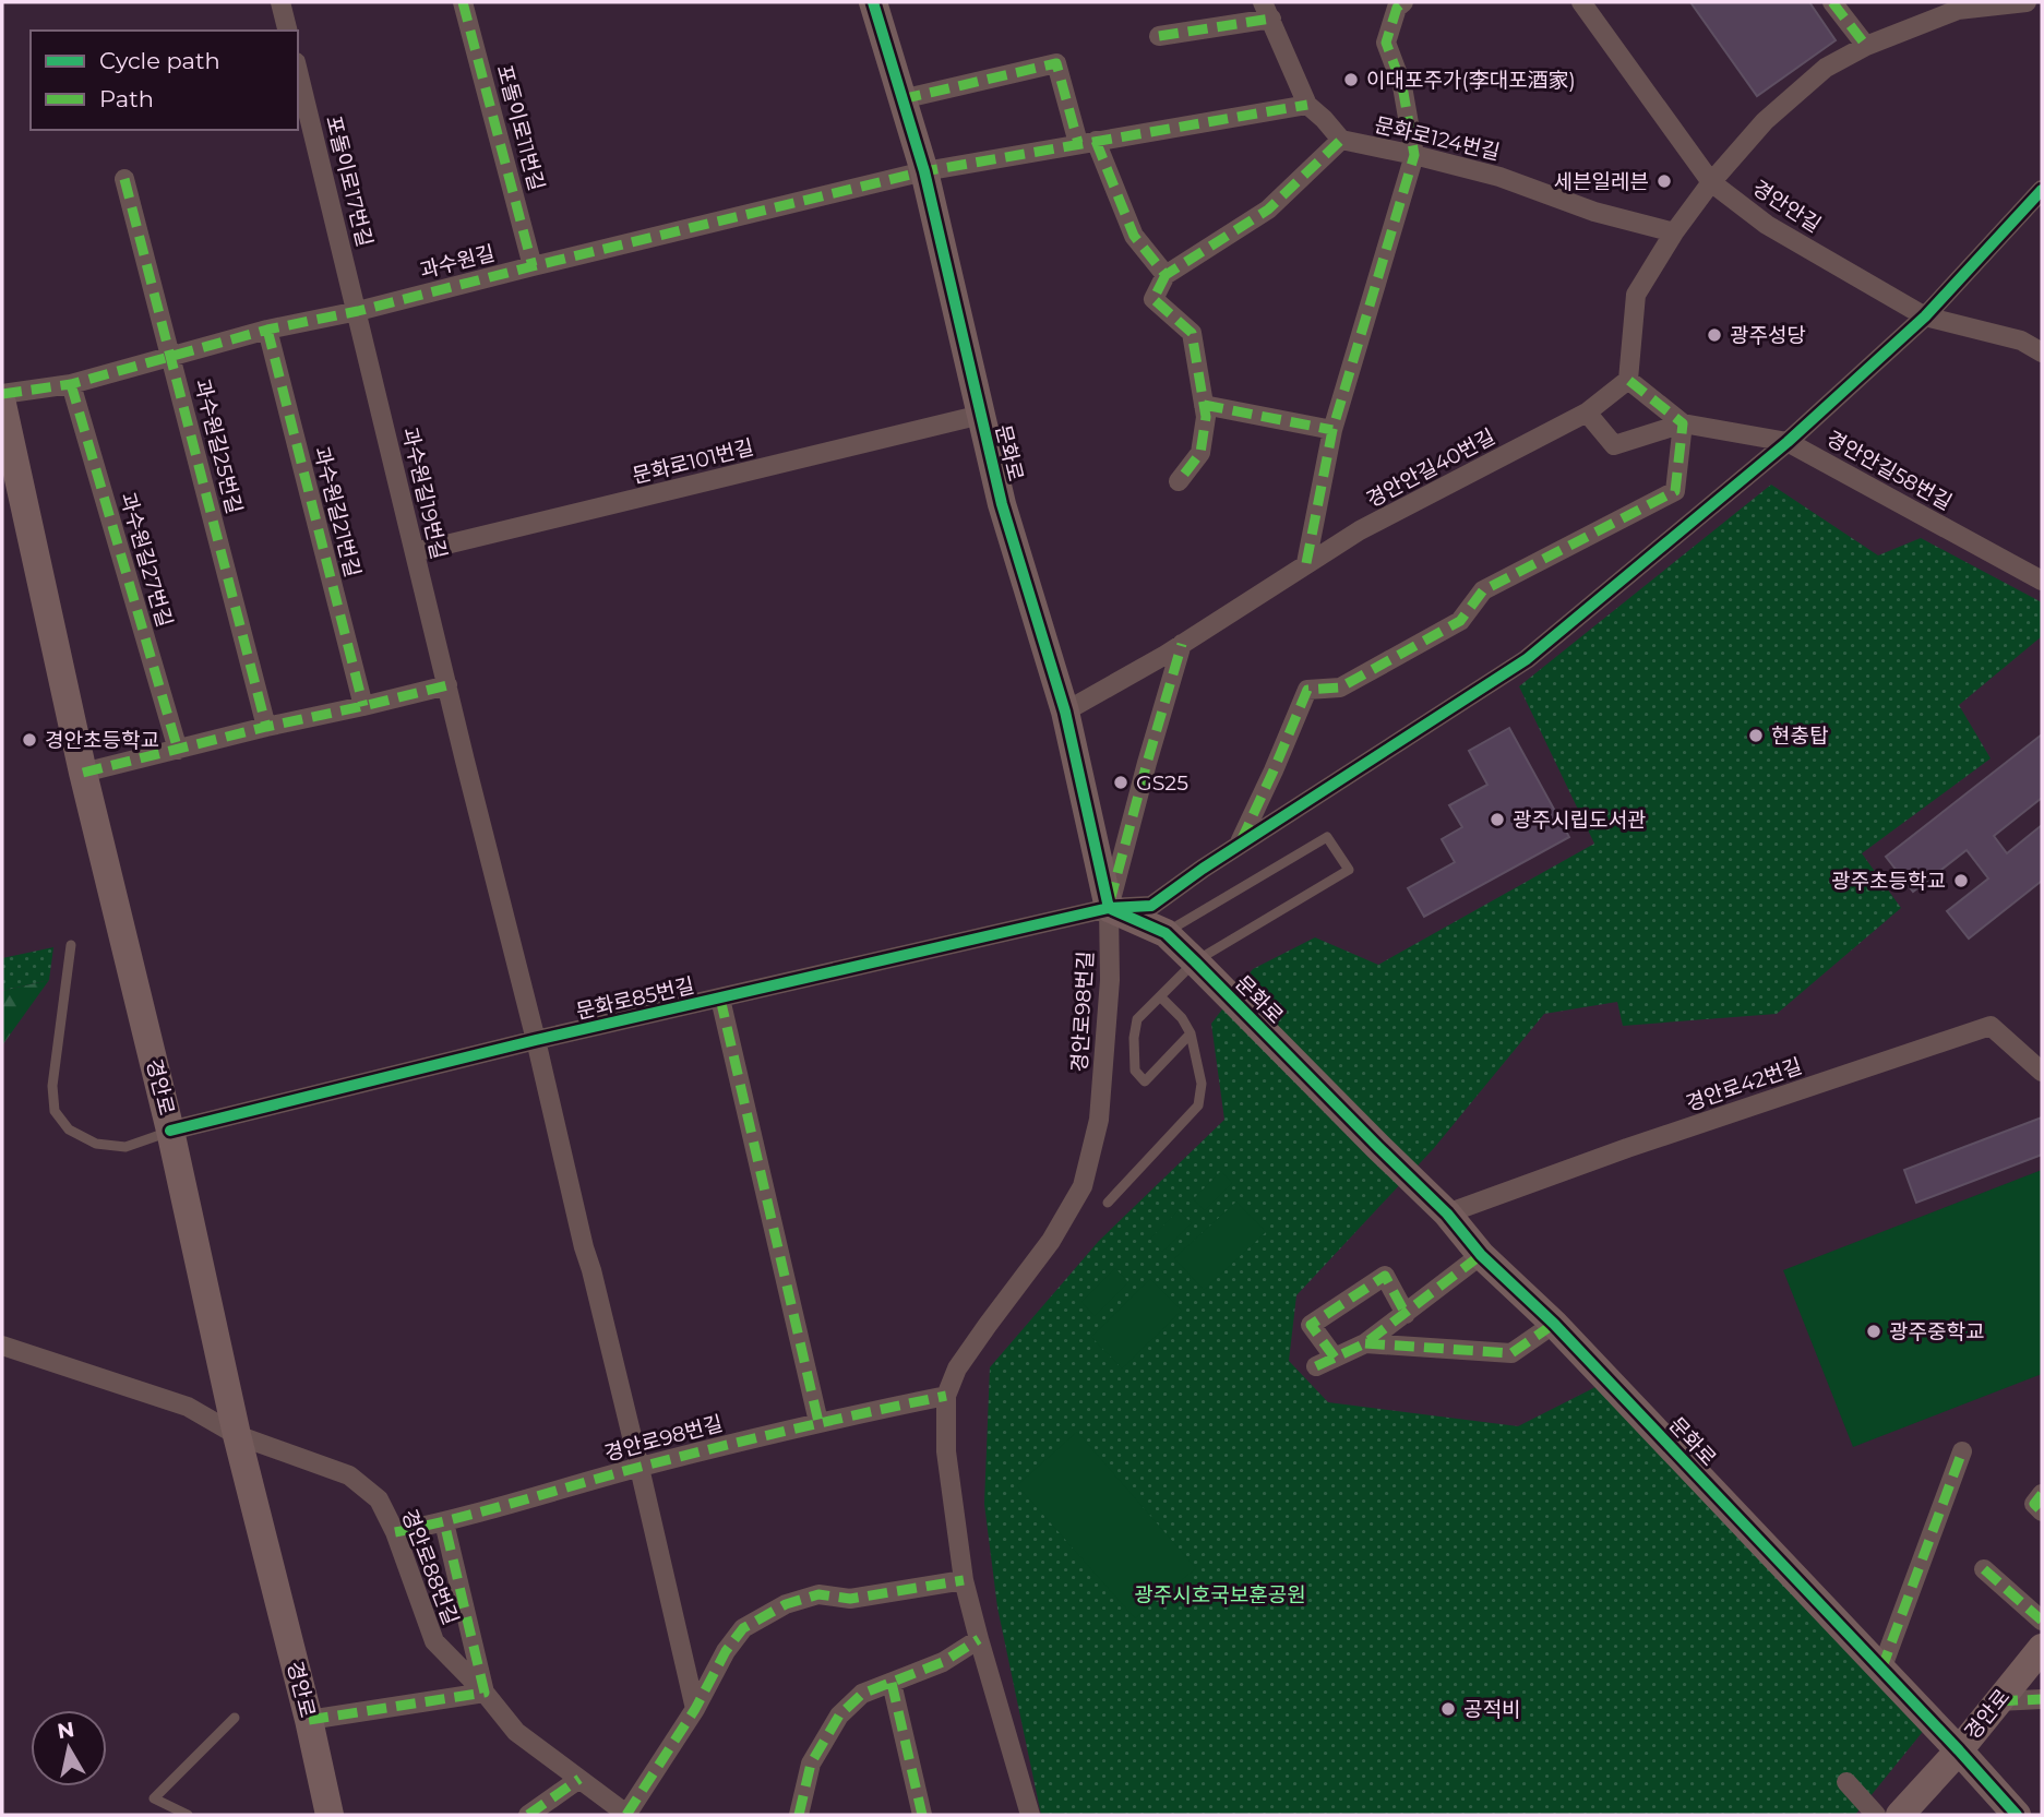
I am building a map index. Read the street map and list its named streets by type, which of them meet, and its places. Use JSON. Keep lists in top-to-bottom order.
{
  "streets": {
    "street": [
      "포돌이로11번길",
      "문화로124번길",
      "포돌이로17번길",
      "경안안길",
      "과수원길",
      "과수원길25번길",
      "문화로",
      "문화로101번길",
      "경안안길40번길",
      "경안안길58번길",
      "과수원길19번길",
      "과수원길21번길",
      "과수원길27번길",
      "문화로85번길",
      "경안로98번길",
      "경안로42번길",
      "경안로",
      "경안로88번길"
    ]
  },
  "crossings": [
    ["포돌이로11번길", "과수원길"],
    ["포돌이로17번길", "과수원길"],
    ["포돌이로17번길", "과수원길19번길"],
    ["경안안길", "문화로85번길"],
    ["과수원길", "과수원길25번길"],
    ["과수원길", "문화로"],
    ["과수원길", "과수원길19번길"],
    ["과수원길", "과수원길21번길"],
    ["과수원길", "과수원길27번길"],
    ["문화로", "문화로101번길"],
    ["문화로", "경안안길40번길"],
    ["문화로", "문화로85번길"],
    ["문화로", "경안로98번길"],
    ["문화로", "경안로42번길"],
    ["문화로", "경안로"],
    ["문화로101번길", "과수원길19번길"],
    ["경안안길40번길", "경안안길58번길"],
    ["경안안길40번길", "경안로98번길"],
    ["경안안길58번길", "문화로85번길"],
    ["과수원길19번길", "문화로85번길"],
    ["문화로85번길", "경안로98번길"],
    ["문화로85번길", "경안로"],
    ["경안로98번길", "경안로88번길"],
    ["경안로", "경안로88번길"]
  ],
  "parks": ["광주시호국보훈공원"],
  "places": [
    "이대포주가(李대포酒家)",
    "세븐일레븐",
    "광주성당",
    "현충탑",
    "경안초등학교",
    "GS25",
    "광주시립도서관",
    "광주초등학교",
    "광주중학교",
    "공적비"
  ],
  "legend": ["Cycle path", "Path"],
  "north": "top"
}
